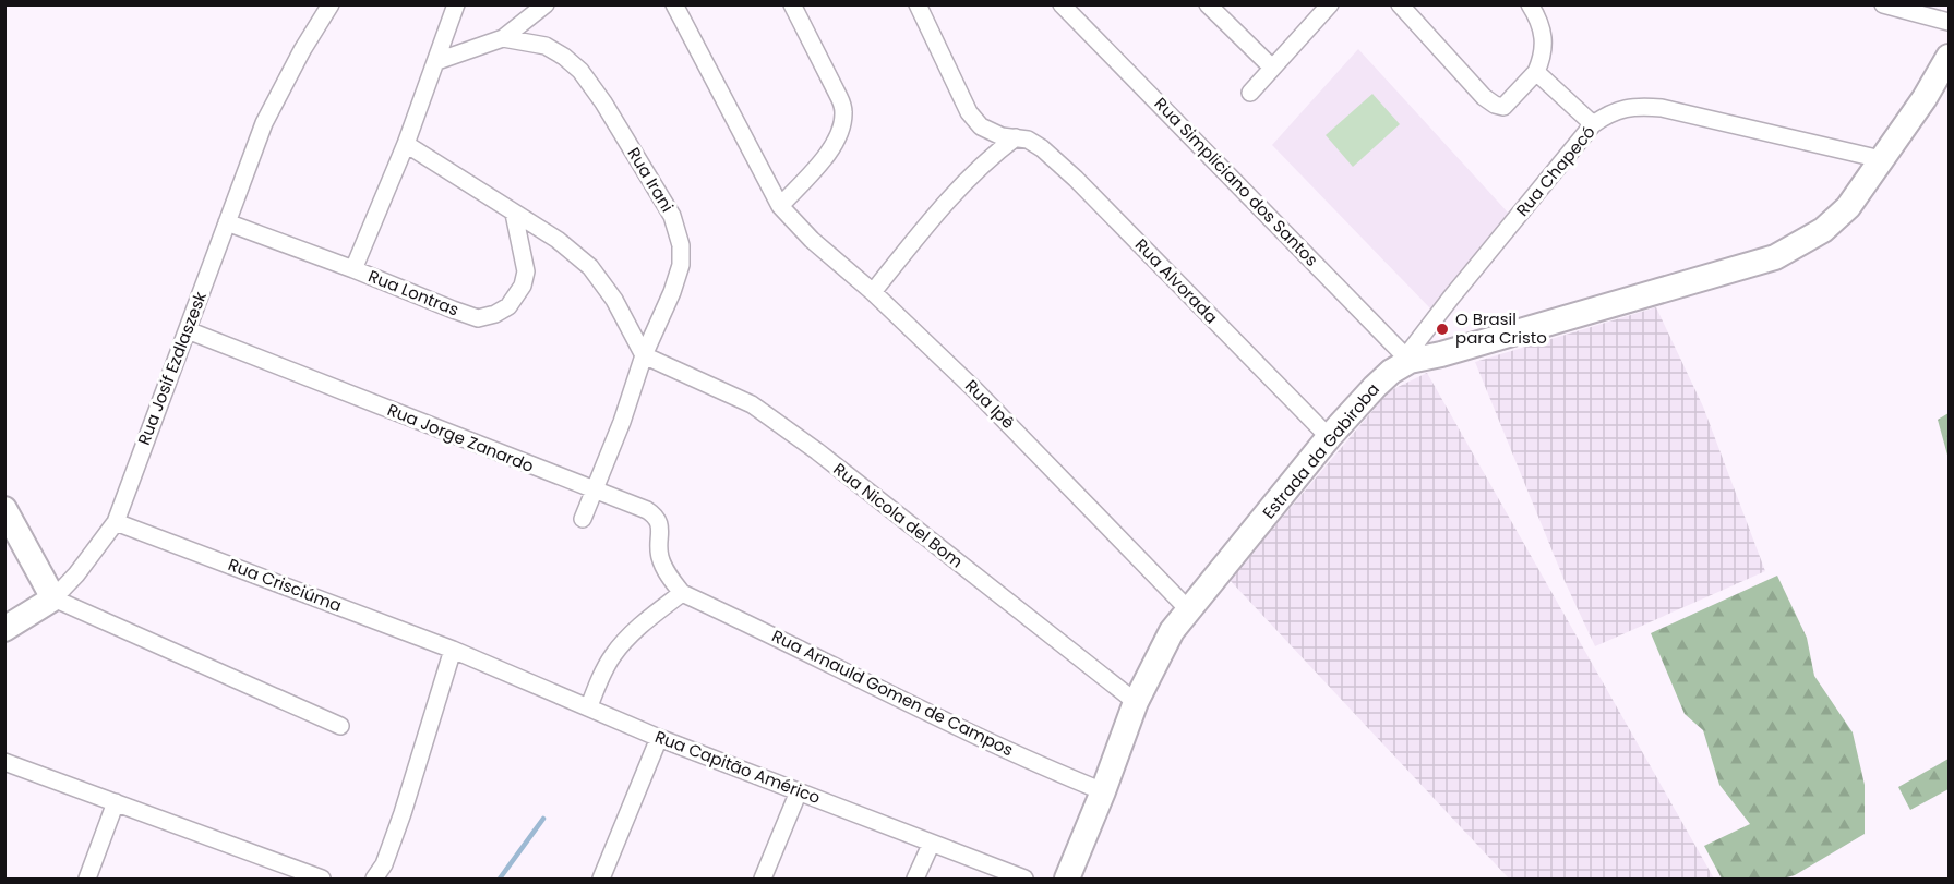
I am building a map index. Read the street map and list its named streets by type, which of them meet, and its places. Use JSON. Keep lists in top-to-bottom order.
{
  "streets": {
    "main road": ["Estrada da Gabiroba"],
    "street": [
      "Rua Chapecó",
      "Rua Irani",
      "Rua Simpliciano dos Santos",
      "Rua Alvorada",
      "Rua Lontras",
      "Rua Josif Ezdlaszesk",
      "Rua Ipê",
      "Rua Jorge Zanardo",
      "Rua Nicola del Bom",
      "Rua Crisciúma",
      "Rua Arnauld Gomen de Campos",
      "Rua Capitão Américo"
    ]
  },
  "crossings": [
    ["Rua Chapecó", "Rua Simpliciano dos Santos"],
    ["Rua Chapecó", "Estrada da Gabiroba"],
    ["Rua Irani", "Rua Jorge Zanardo"],
    ["Rua Irani", "Rua Nicola del Bom"],
    ["Rua Simpliciano dos Santos", "Estrada da Gabiroba"],
    ["Rua Alvorada", "Estrada da Gabiroba"],
    ["Rua Lontras", "Rua Josif Ezdlaszesk"],
    ["Rua Josif Ezdlaszesk", "Rua Jorge Zanardo"],
    ["Rua Josif Ezdlaszesk", "Rua Crisciúma"],
    ["Rua Ipê", "Estrada da Gabiroba"],
    ["Rua Jorge Zanardo", "Rua Arnauld Gomen de Campos"],
    ["Estrada da Gabiroba", "Rua Nicola del Bom"],
    ["Estrada da Gabiroba", "Rua Arnauld Gomen de Campos"],
    ["Rua Crisciúma", "Rua Capitão Américo"]
  ],
  "places": ["O Brasil para Cristo"]
}
